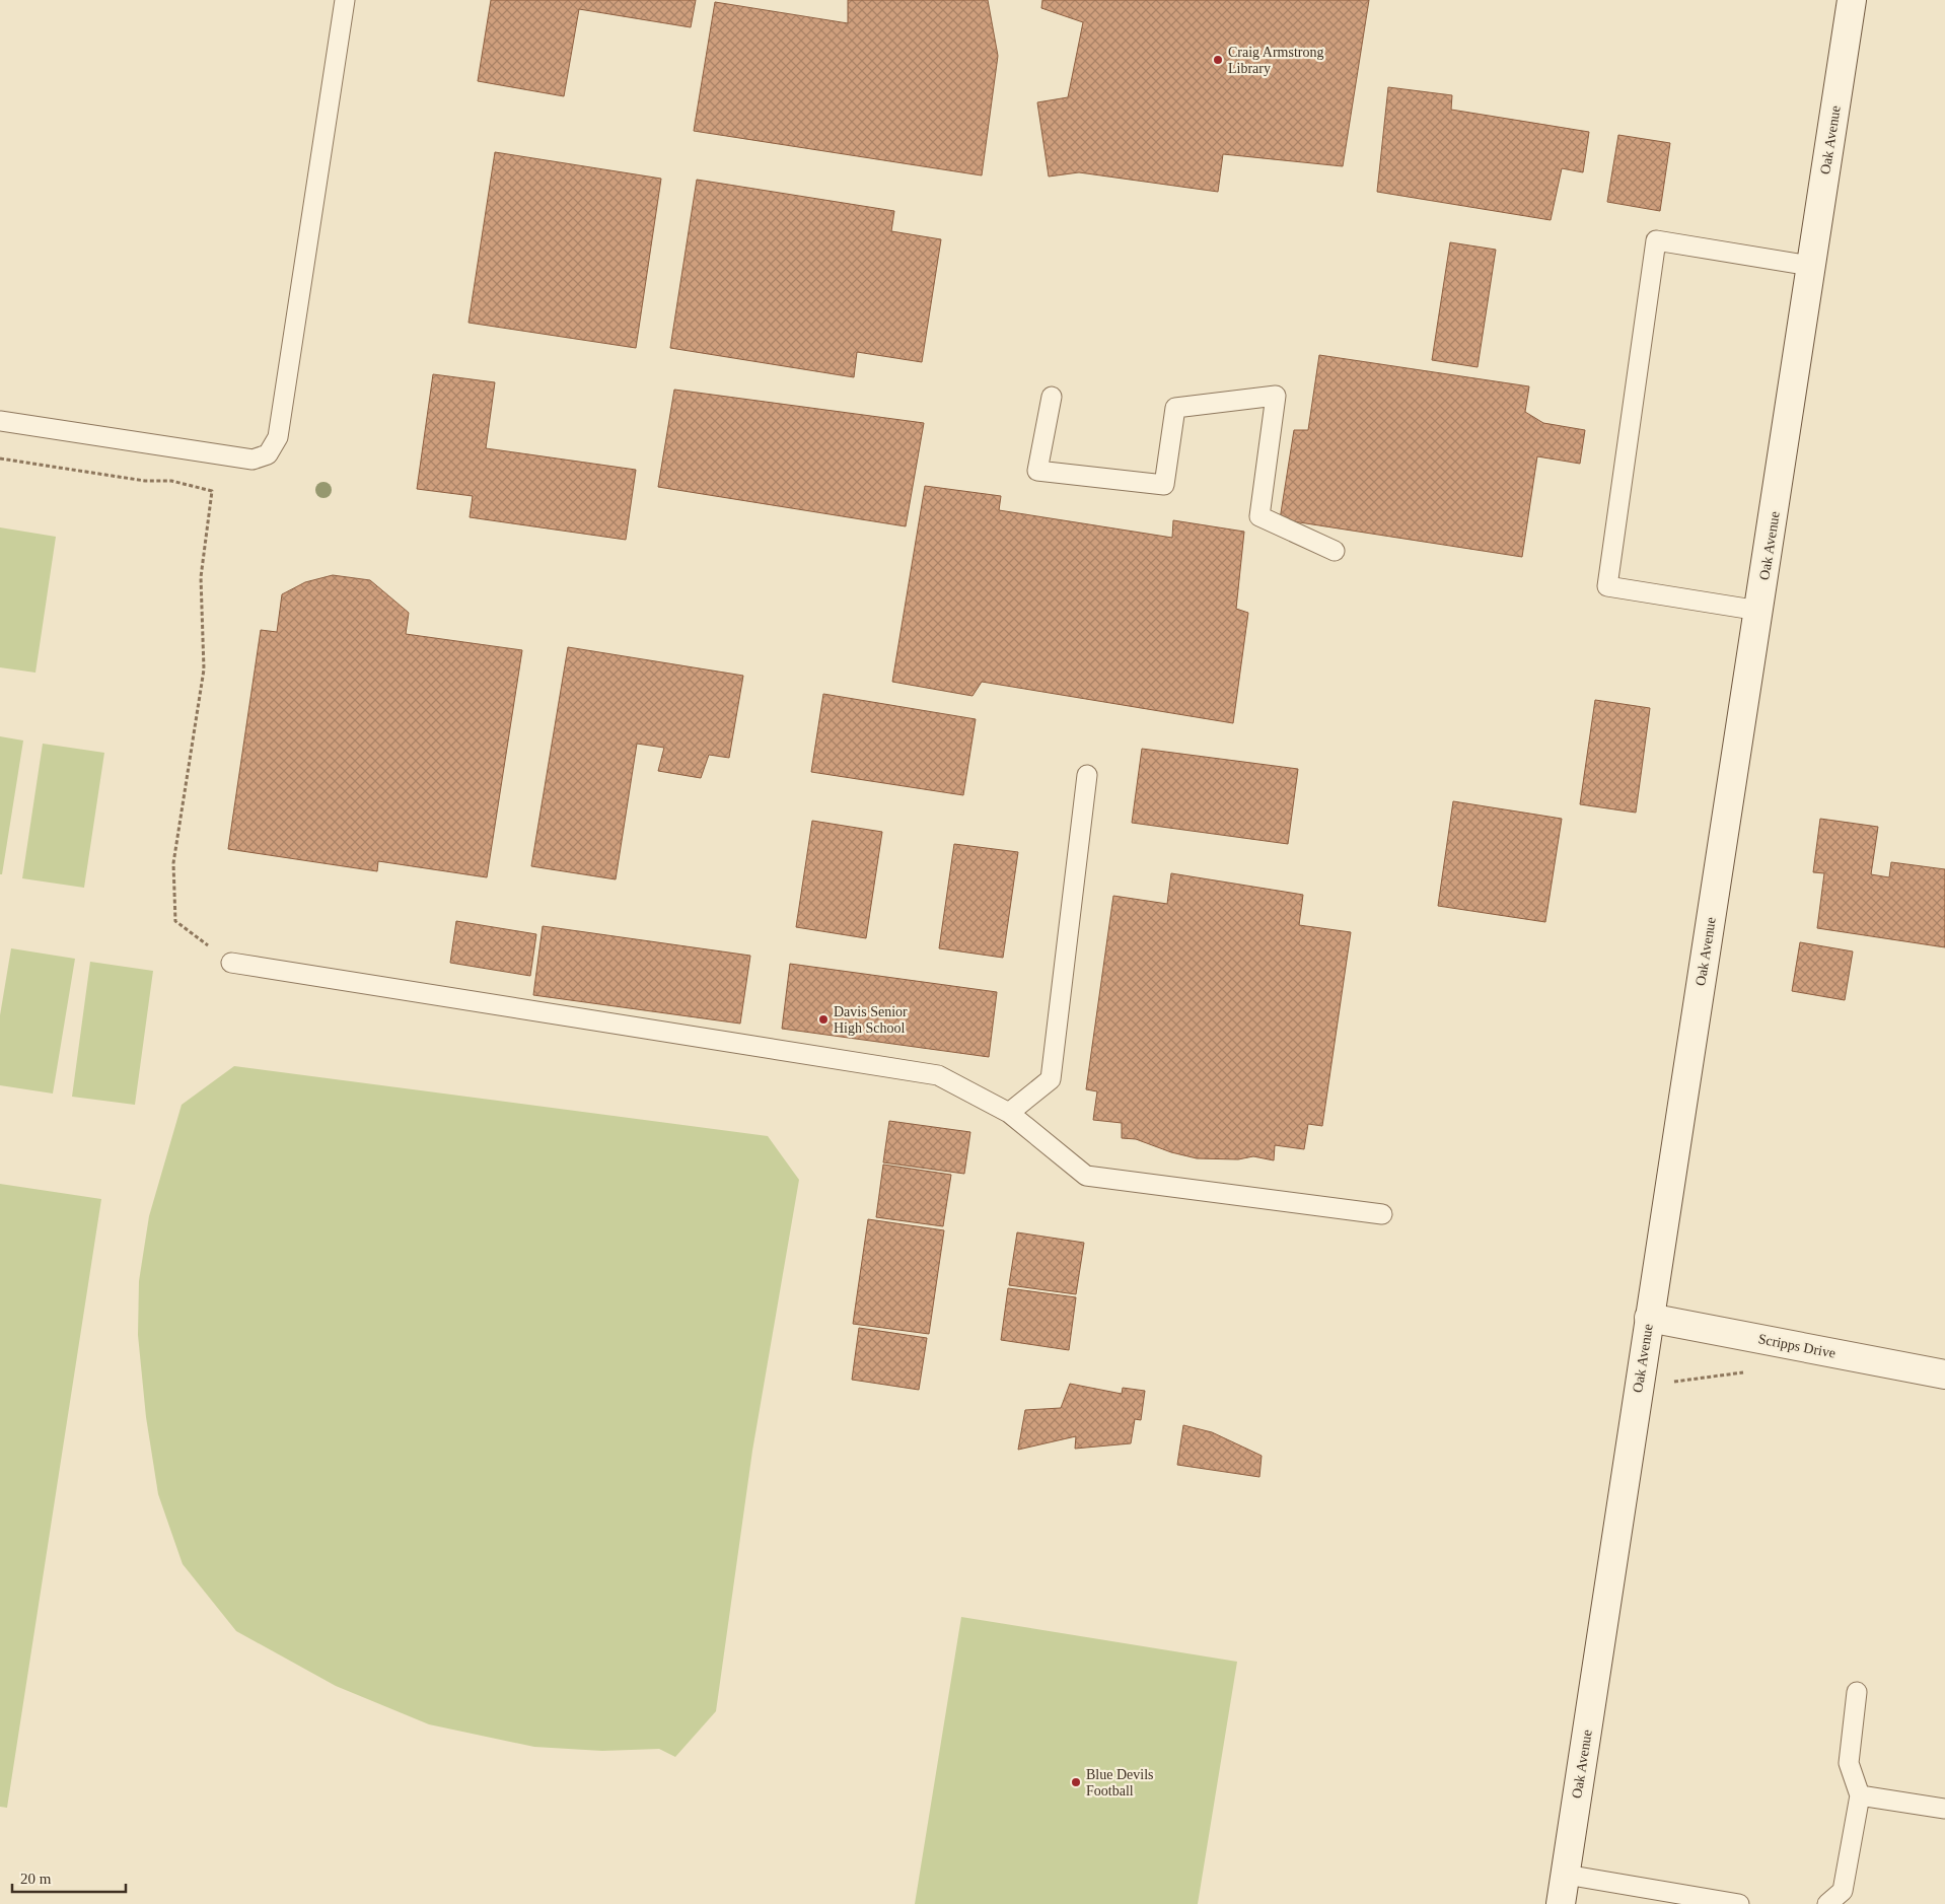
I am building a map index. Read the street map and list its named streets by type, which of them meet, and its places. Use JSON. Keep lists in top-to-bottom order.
{
  "streets": {
    "street": ["Oak Avenue", "Scripps Drive"]
  },
  "crossings": [
    ["Oak Avenue", "Scripps Drive"]
  ],
  "places": ["Craig Armstrong Library", "Davis Senior High School", "Blue Devils Football"],
  "scale_bar": "20 m"
}
